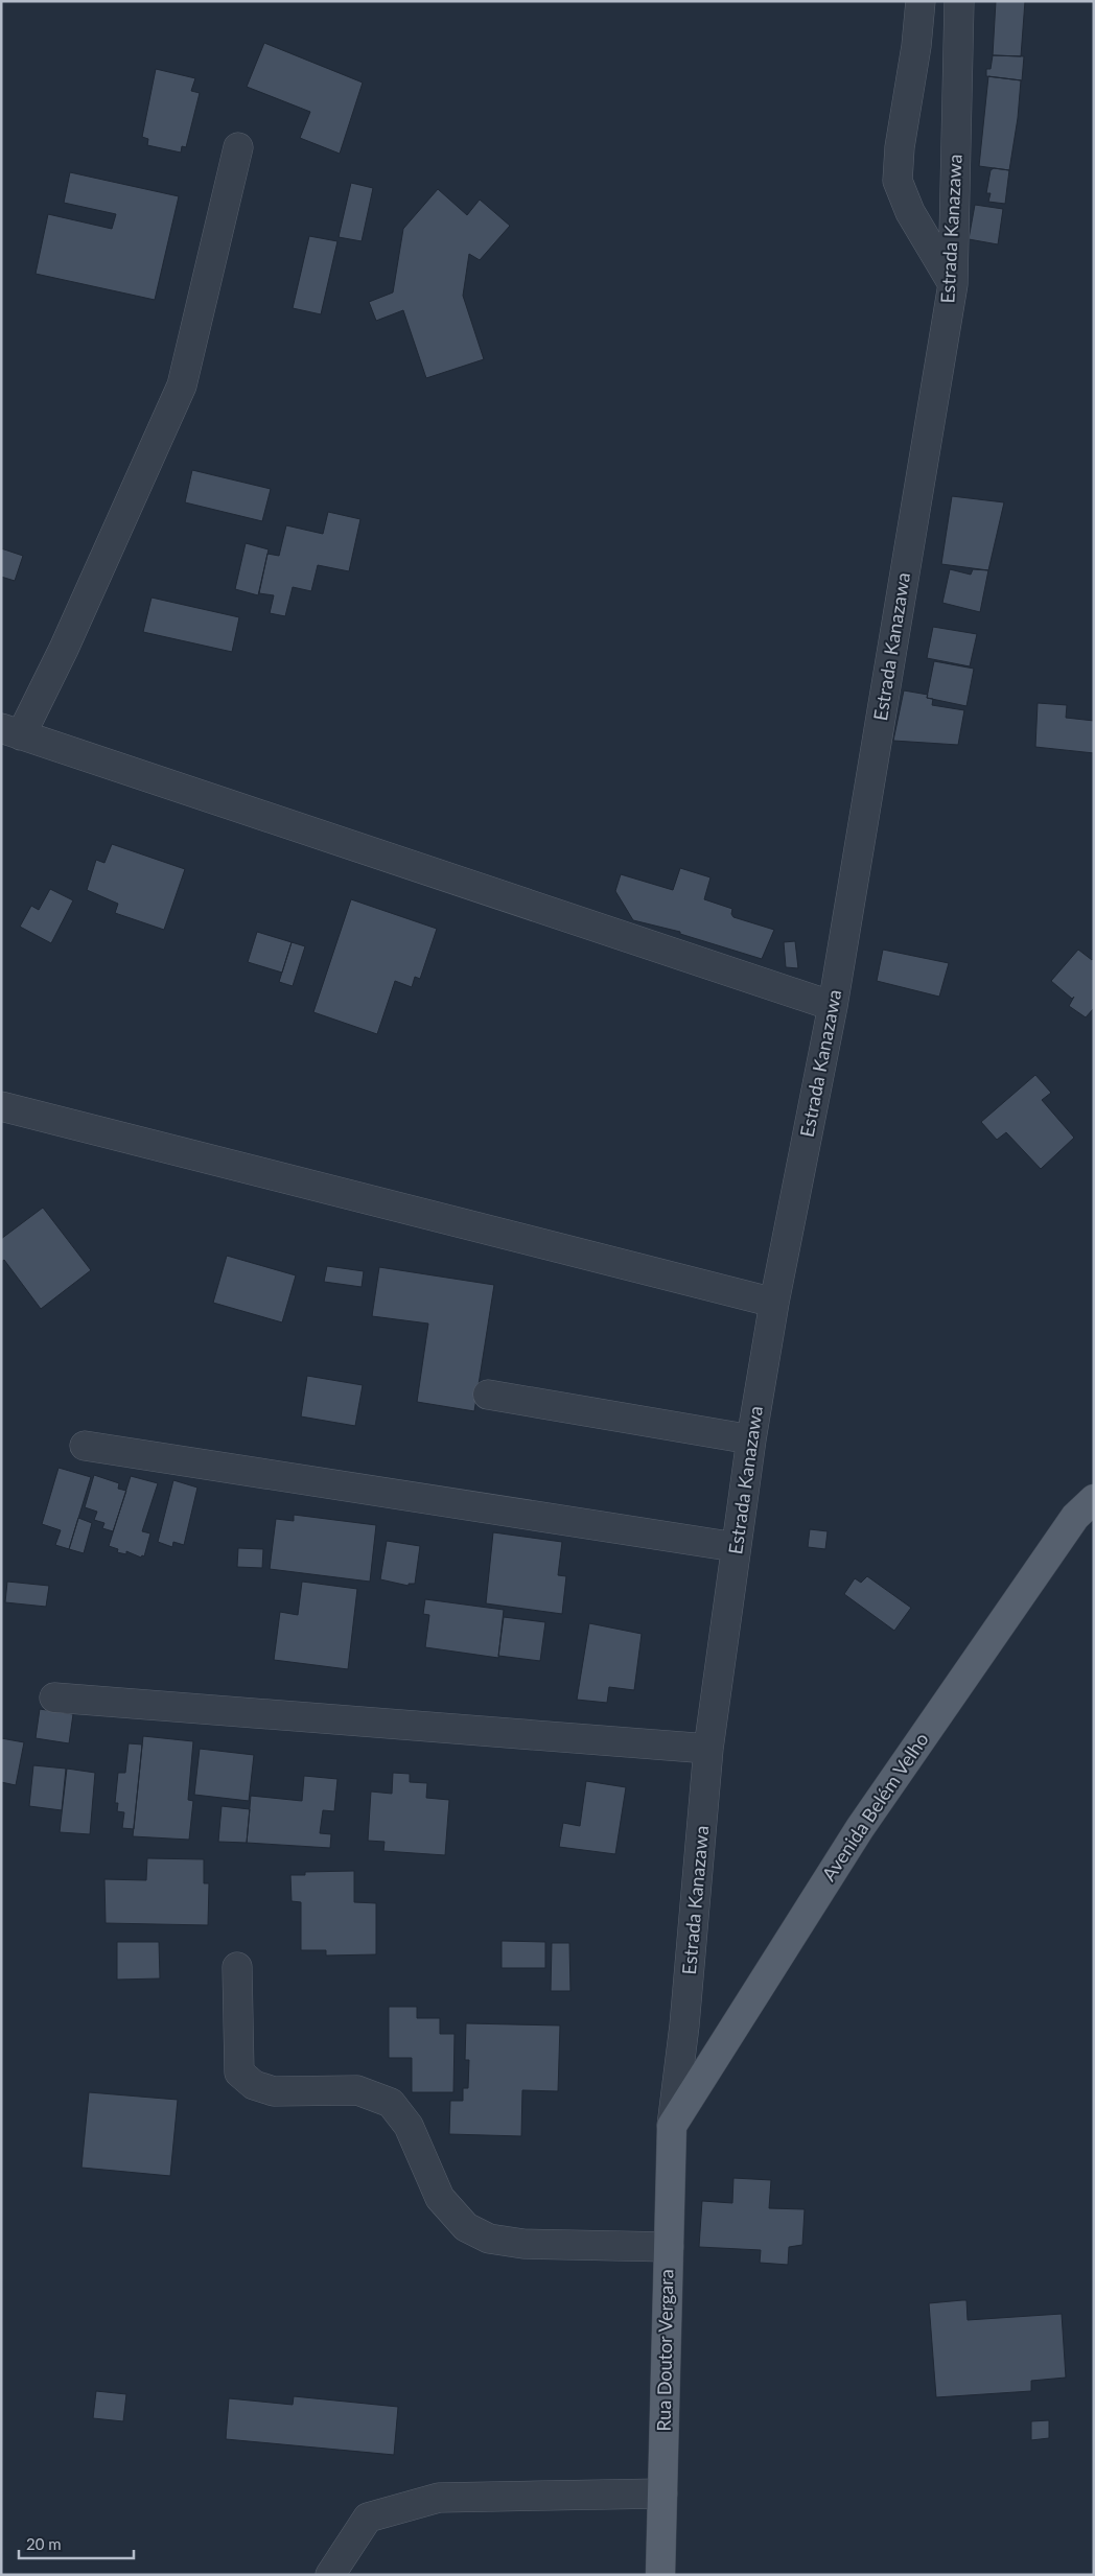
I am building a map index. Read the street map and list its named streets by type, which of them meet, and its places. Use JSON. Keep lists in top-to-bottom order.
{
  "streets": {
    "main road": ["Avenida Belém Velho", "Rua Doutor Vergara"],
    "street": ["Estrada Kanazawa"]
  },
  "crossings": [
    ["Estrada Kanazawa", "Avenida Belém Velho"],
    ["Estrada Kanazawa", "Rua Doutor Vergara"],
    ["Avenida Belém Velho", "Rua Doutor Vergara"]
  ],
  "scale_bar": "20 m"
}
